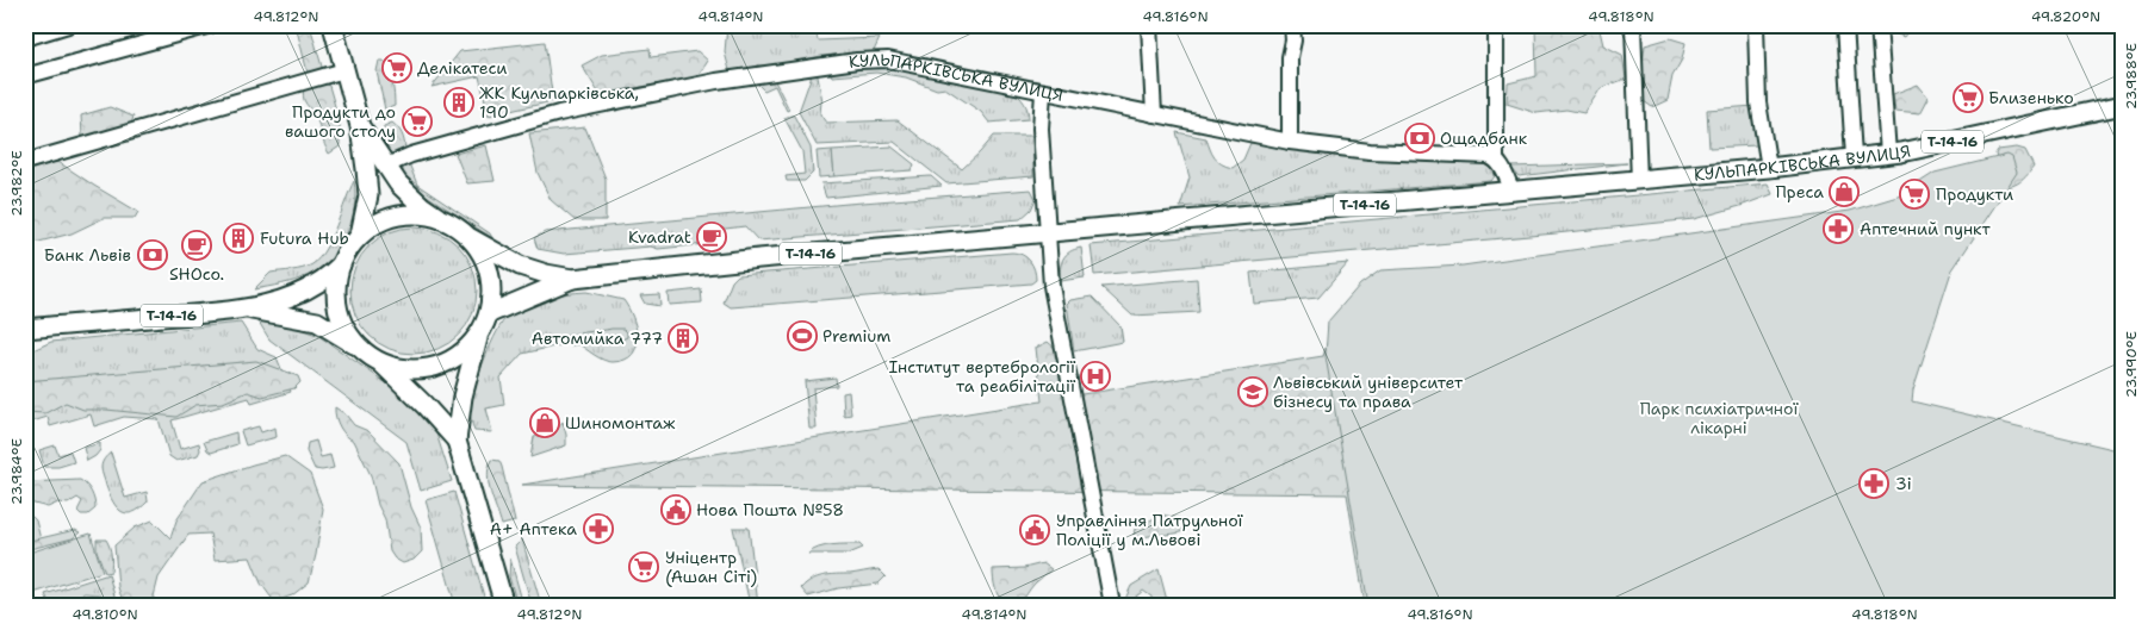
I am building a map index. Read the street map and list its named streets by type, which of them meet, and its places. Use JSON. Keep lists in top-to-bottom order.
{
  "streets": {
    "main road": ["КУЛЬПАРКІВСЬКА ВУЛИЦЯ", "Т-14-16"]
  },
  "crossings": [
    ["КУЛЬПАРКІВСЬКА ВУЛИЦЯ", "Т-14-16"]
  ],
  "parks": ["Парк психіатричної лікарні"],
  "places": {
    "supermarket": [
      "Делікатеси",
      "Близенько",
      "Продукти до вашого столу",
      "Продукти",
      "Уніцентр (Ашан Сіті)"
    ],
    "building": ["ЖК Кульпарківська, 190", "Futura Hub", "Автомийка 777"],
    "bank": ["Ощадбанк", "Банк Львів"],
    "shop": ["Преса", "Шиномонтаж"],
    "pharmacy": ["Аптечний пункт", "3і", "А+ Аптека"],
    "cafe": ["Kvadrat", "SHOco."],
    "sports": ["Premium"],
    "hospital": ["Інститут вертебрології та реабілітації"],
    "school or university": ["Львівський університет бізнесу та права"],
    "public building": ["Нова Пошта №58", "Управління Патрульної Поліції у м.Львові"]
  },
  "coordinates": [
    "49.812°N",
    "49.814°N",
    "49.816°N",
    "49.818°N",
    "49.820°N",
    "23.988°E",
    "23.982°E",
    "23.990°E",
    "23.984°E",
    "49.810°N"
  ]
}
